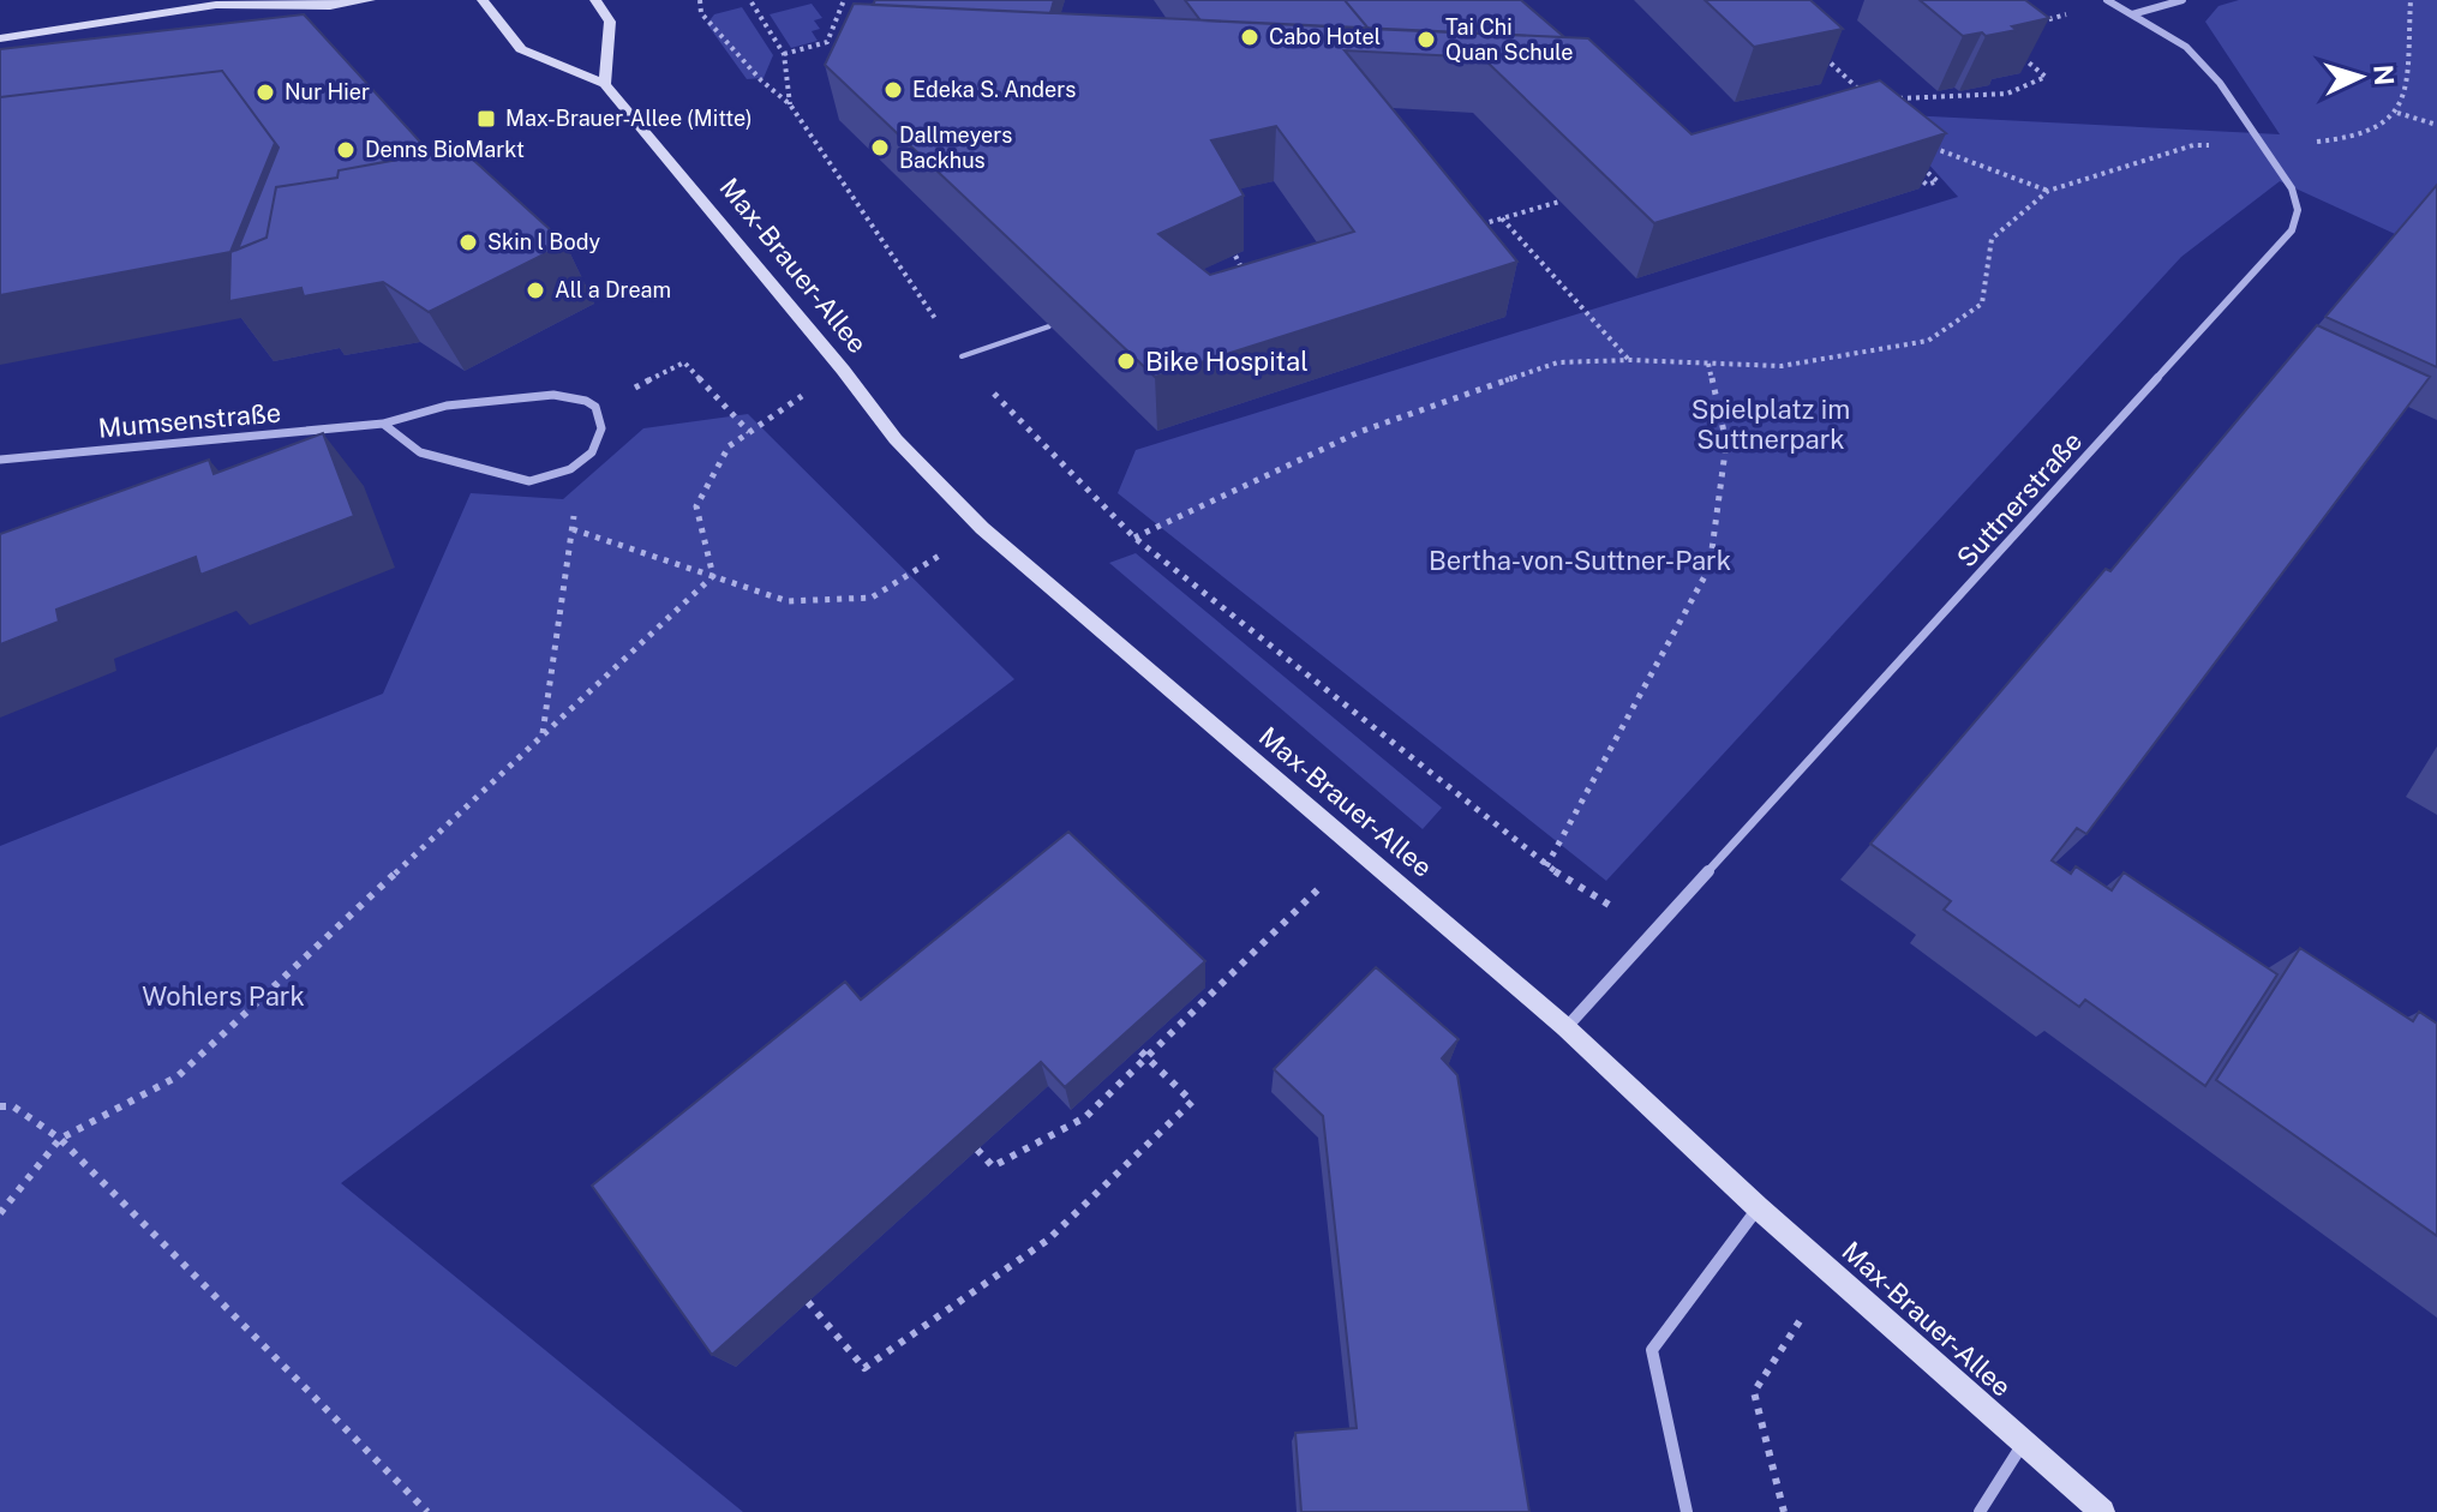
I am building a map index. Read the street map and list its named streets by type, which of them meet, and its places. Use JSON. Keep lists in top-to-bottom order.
{
  "streets": {
    "main road": ["Max-Brauer-Allee"],
    "street": ["Mumsenstraße", "Suttnerstraße"]
  },
  "crossings": [
    ["Max-Brauer-Allee", "Suttnerstraße"]
  ],
  "parks": ["Spielplatz im Suttnerpark", "Bertha-von-Suttner-Park", "Wohlers Park"],
  "places": {
    "other": [
      "Cabo Hotel",
      "Tai Chi Quan Schule",
      "Edeka S. Anders",
      "Nur Hier",
      "Dallmeyers Backhus",
      "Denns BioMarkt",
      "Skin l Body",
      "All a Dream",
      "Bike Hospital"
    ],
    "transit": ["Max-Brauer-Allee (Mitte)"]
  },
  "north": "right"
}
